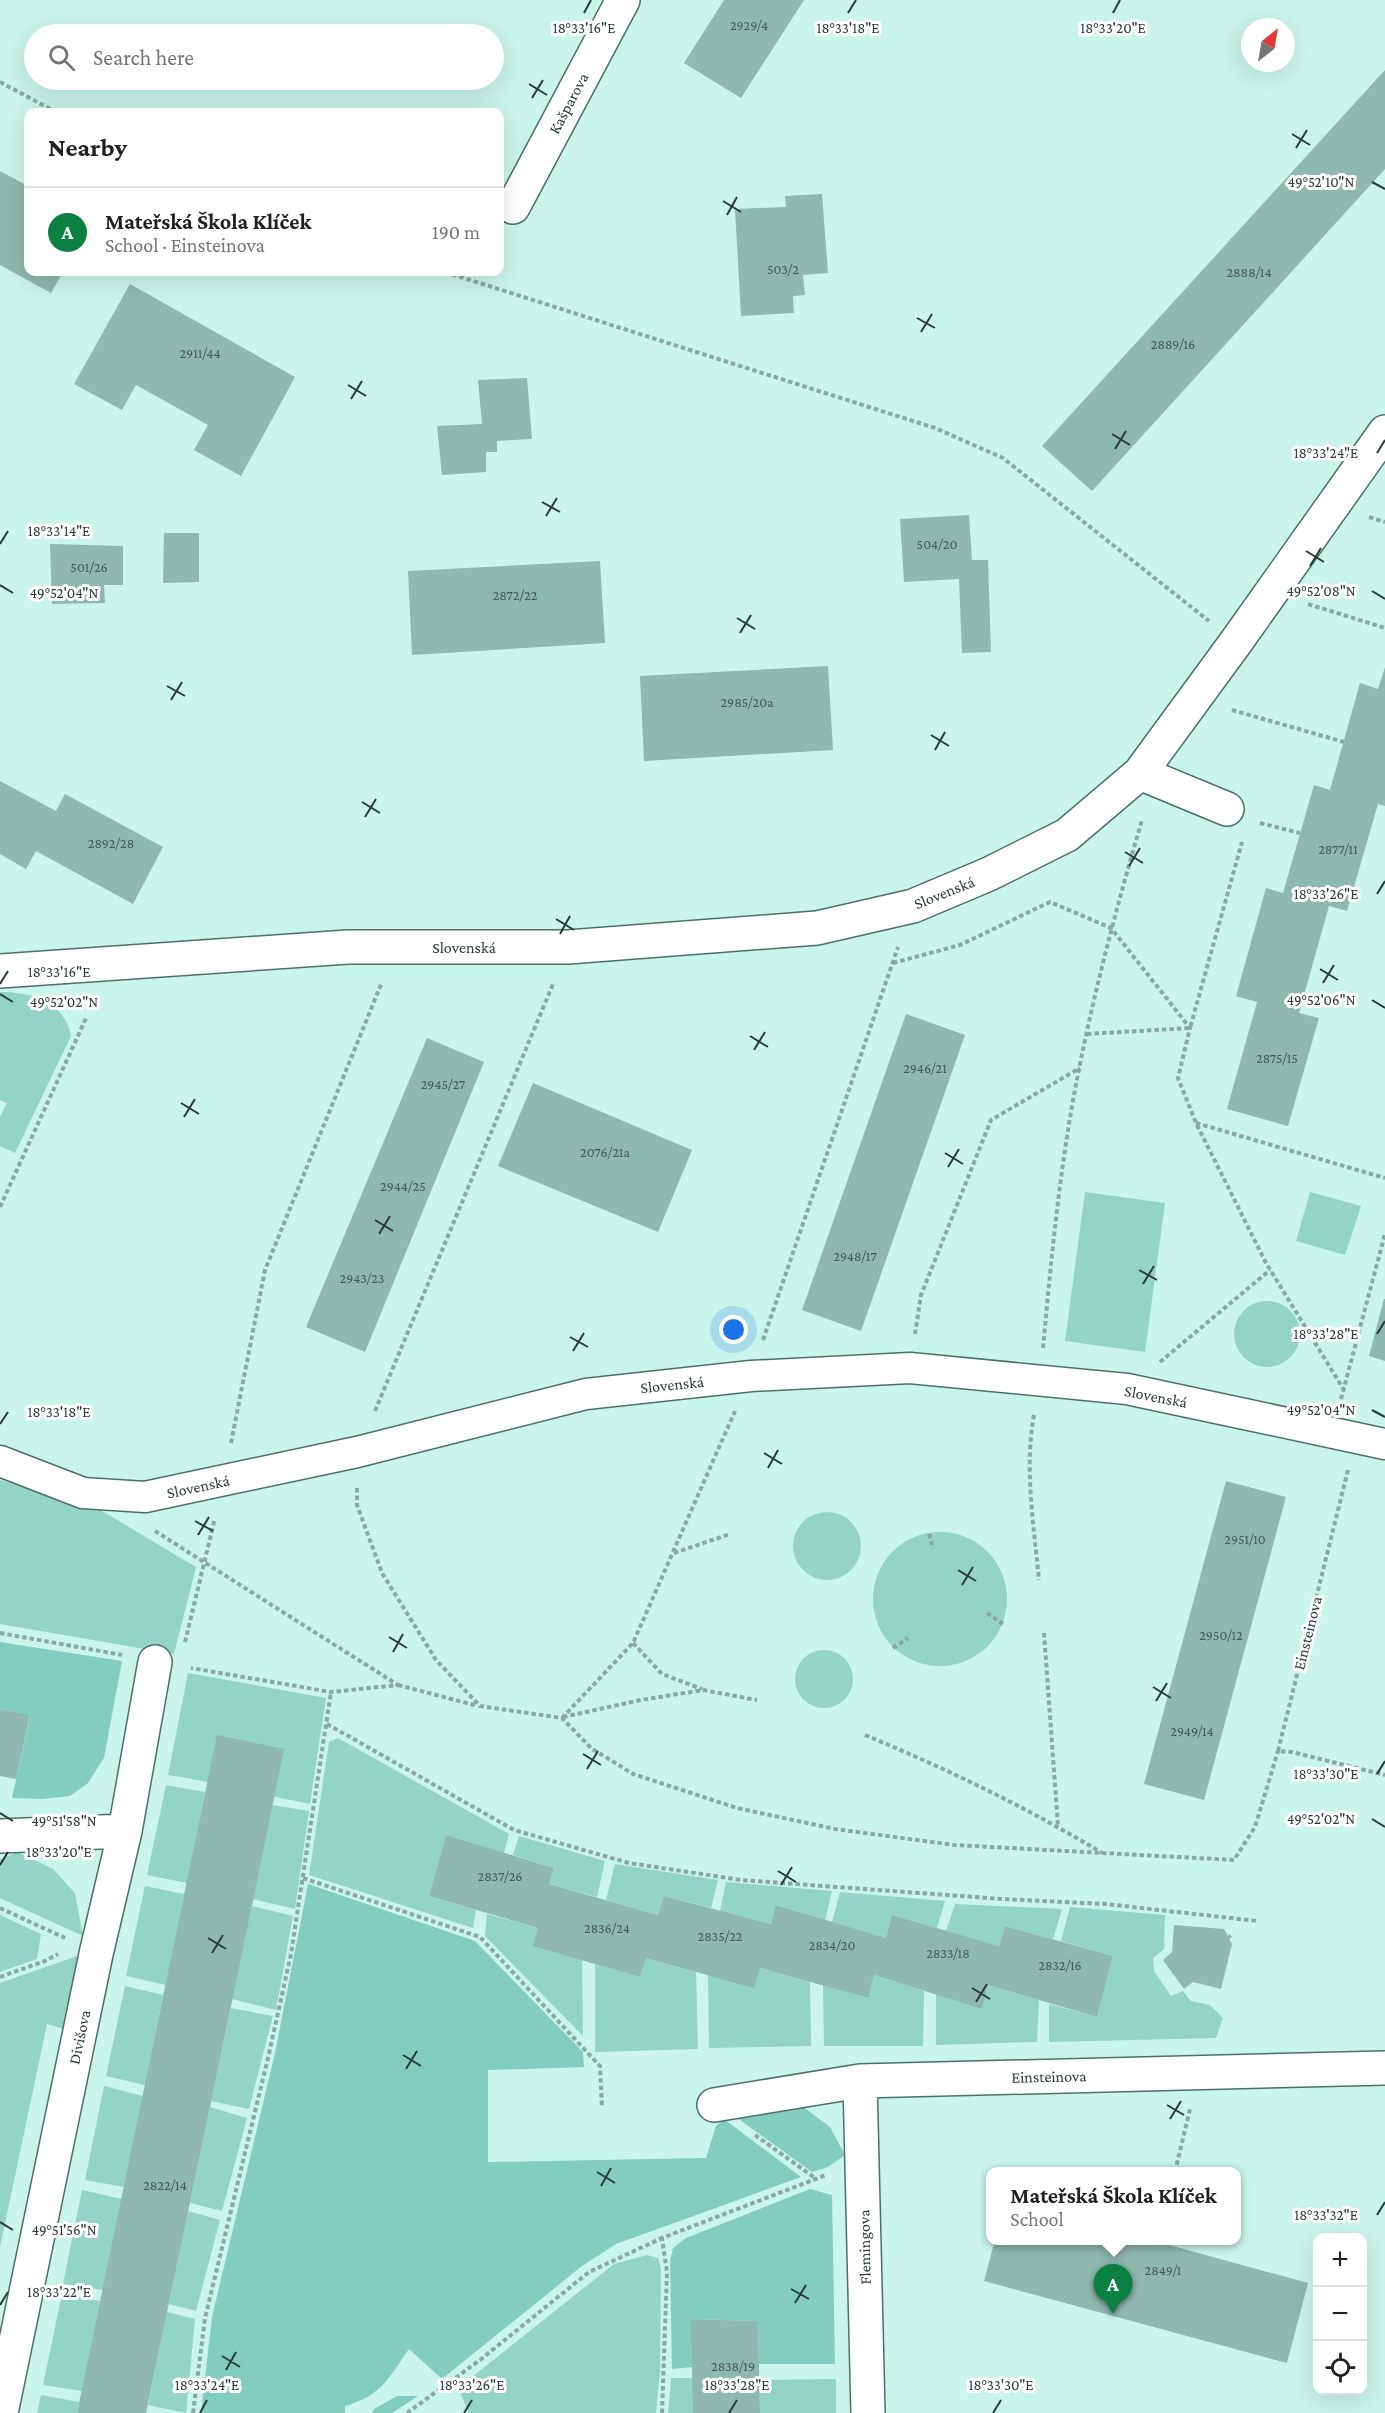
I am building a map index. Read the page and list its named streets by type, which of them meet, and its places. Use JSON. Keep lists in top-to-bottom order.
{
  "streets": {
    "street": [
      "Kašparova",
      "Slovenská",
      "Einsteinova",
      "Divišova",
      "Flemingova"
    ]
  },
  "crossings": [
    ["Slovenská", "Einsteinova"],
    ["Einsteinova", "Flemingova"]
  ],
  "house_numbers": [
    "2929/4",
    "503/2",
    "2888/14",
    "2889/16",
    "2911/44",
    "504/20",
    "501/26",
    "2872/22",
    "2985/20a",
    "2892/28",
    "2877/11",
    "2875/15",
    "2946/21",
    "2945/27",
    "2076/21a",
    "2944/25",
    "2948/17",
    "2943/23",
    "2951/10",
    "2950/12",
    "2949/14",
    "2837/26",
    "2836/24",
    "2835/22",
    "2834/20",
    "2833/18",
    "2832/16",
    "2822/14",
    "2849/1",
    "2838/19"
  ],
  "north": "top right",
  "page": {
    "search": "Search here",
    "heading": "Nearby",
    "list": [
      {
        "mark": "A",
        "name": "Mateřská Škola Klíček",
        "note": "School · Einsteinova",
        "value": "190 m"
      }
    ],
    "popup": ["Mateřská Škola Klíček", "School"],
    "map_buttons": ["+", "−"],
    "pins": "A"
  },
  "coordinates": [
    "18°33'18\"E",
    "18°33'16\"E",
    "18°33'20\"E",
    "49°52'10\"N",
    "18°33'24\"E",
    "18°33'14\"E",
    "49°52'08\"N",
    "49°52'04\"N",
    "18°33'26\"E",
    "49°52'06\"N",
    "49°52'02\"N",
    "18°33'28\"E",
    "18°33'30\"E",
    "49°51'58\"N",
    "18°33'32\"E",
    "49°51'56\"N",
    "18°33'22\"E"
  ]
}
